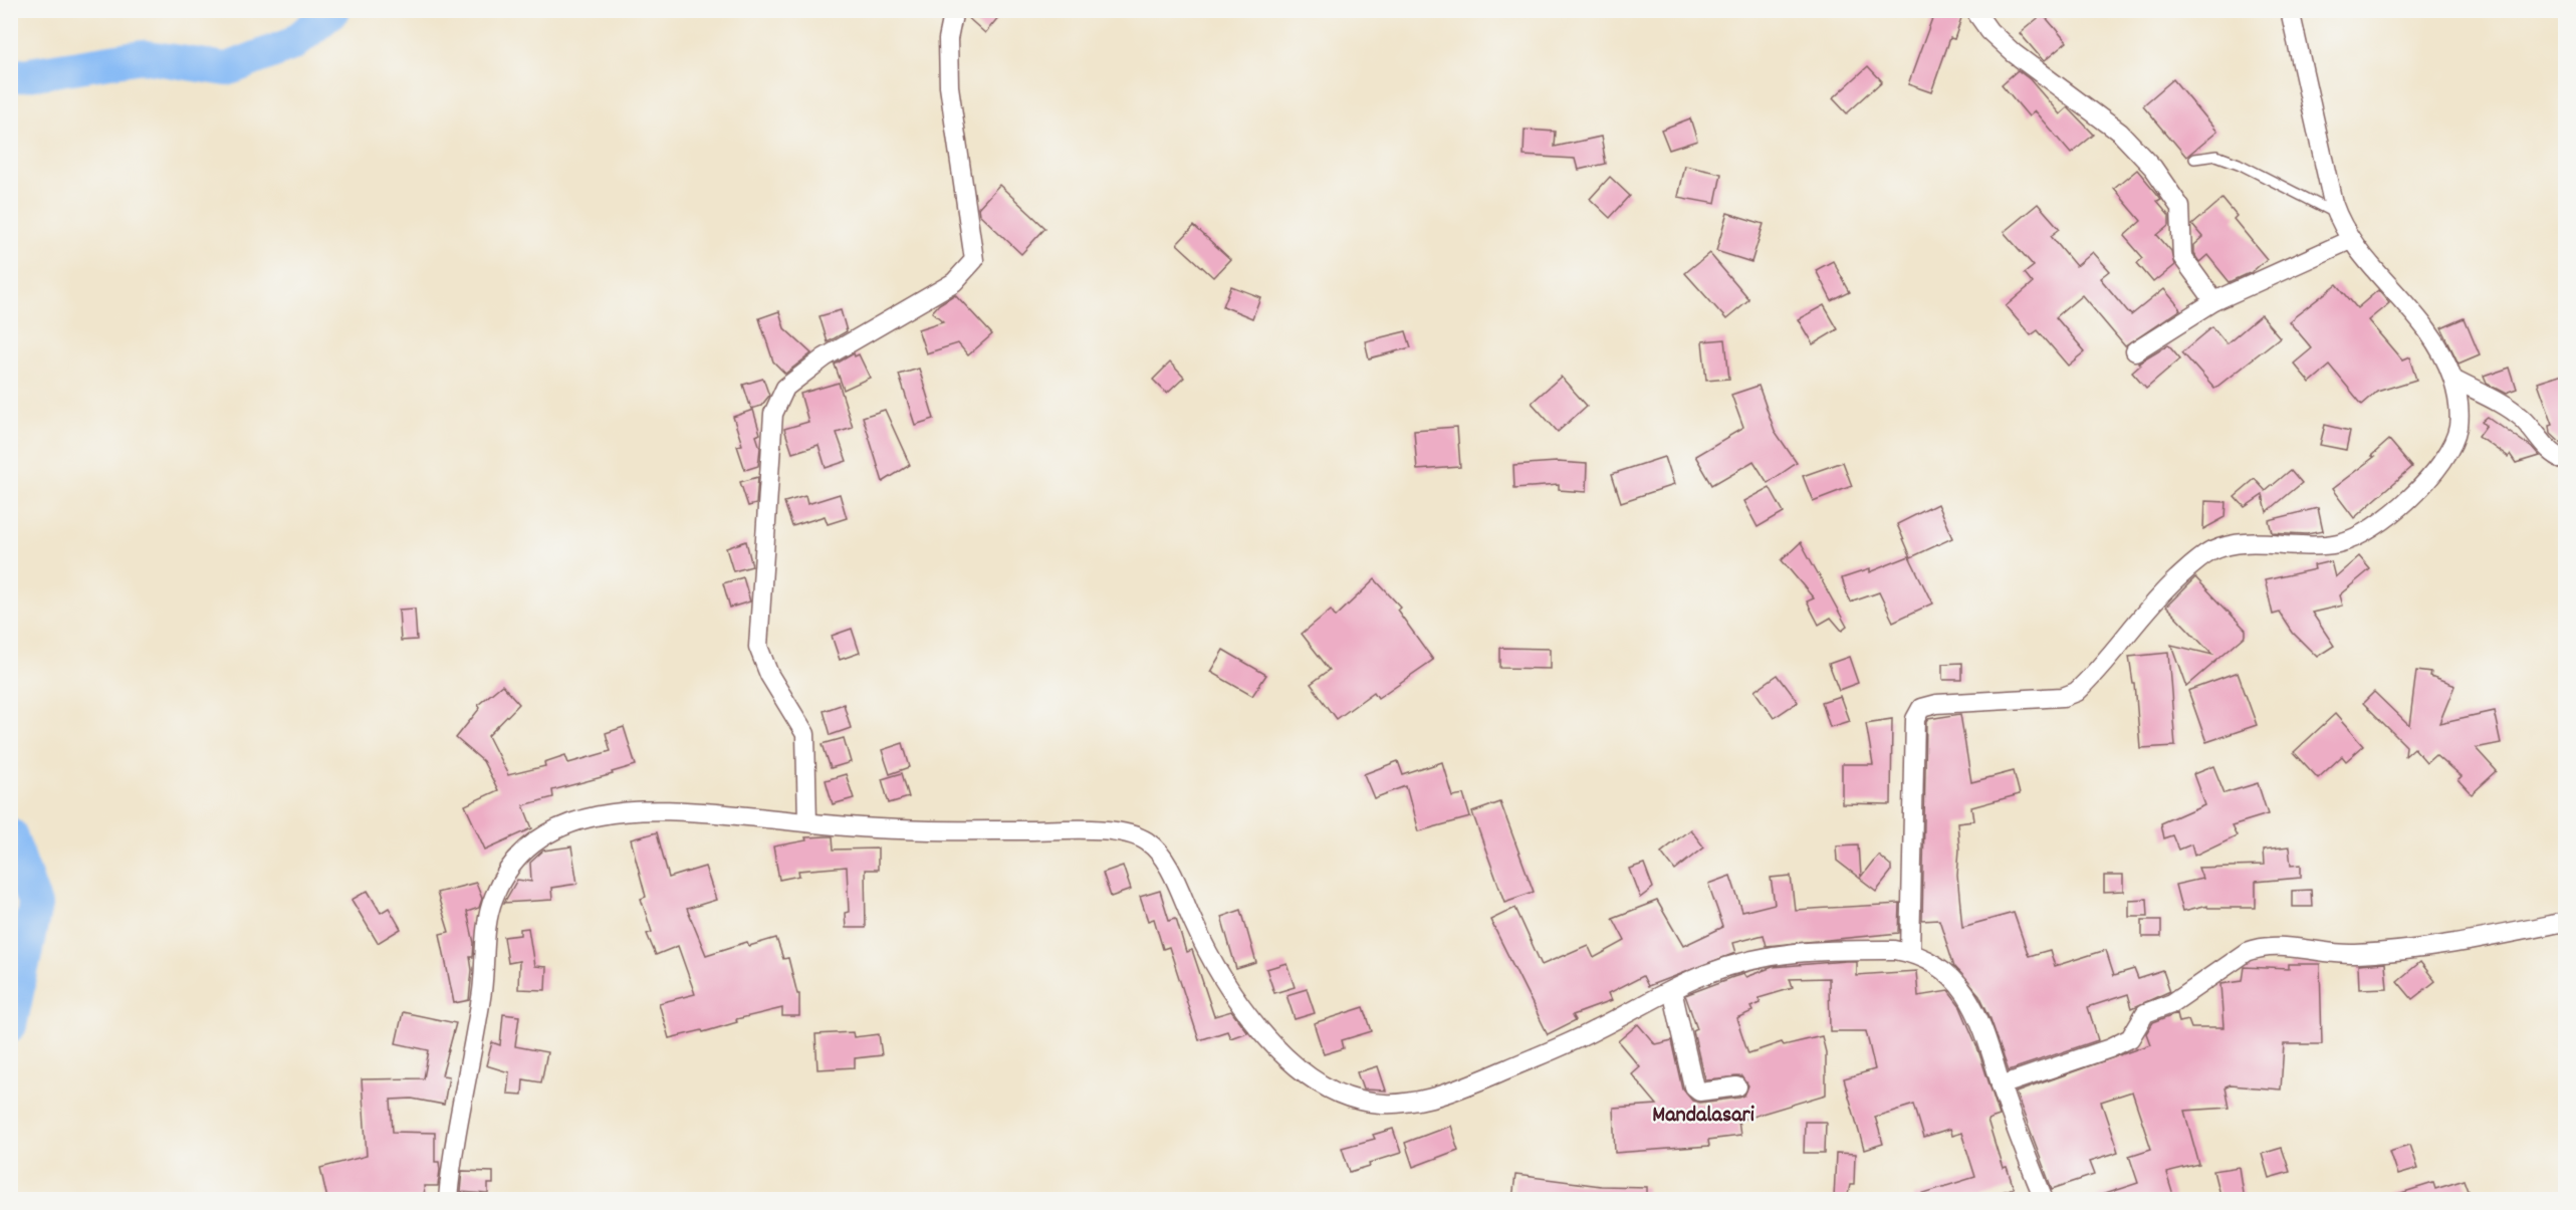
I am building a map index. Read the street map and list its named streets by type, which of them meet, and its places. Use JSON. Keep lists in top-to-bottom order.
{
  "districts": ["Mandalasari"]
}
